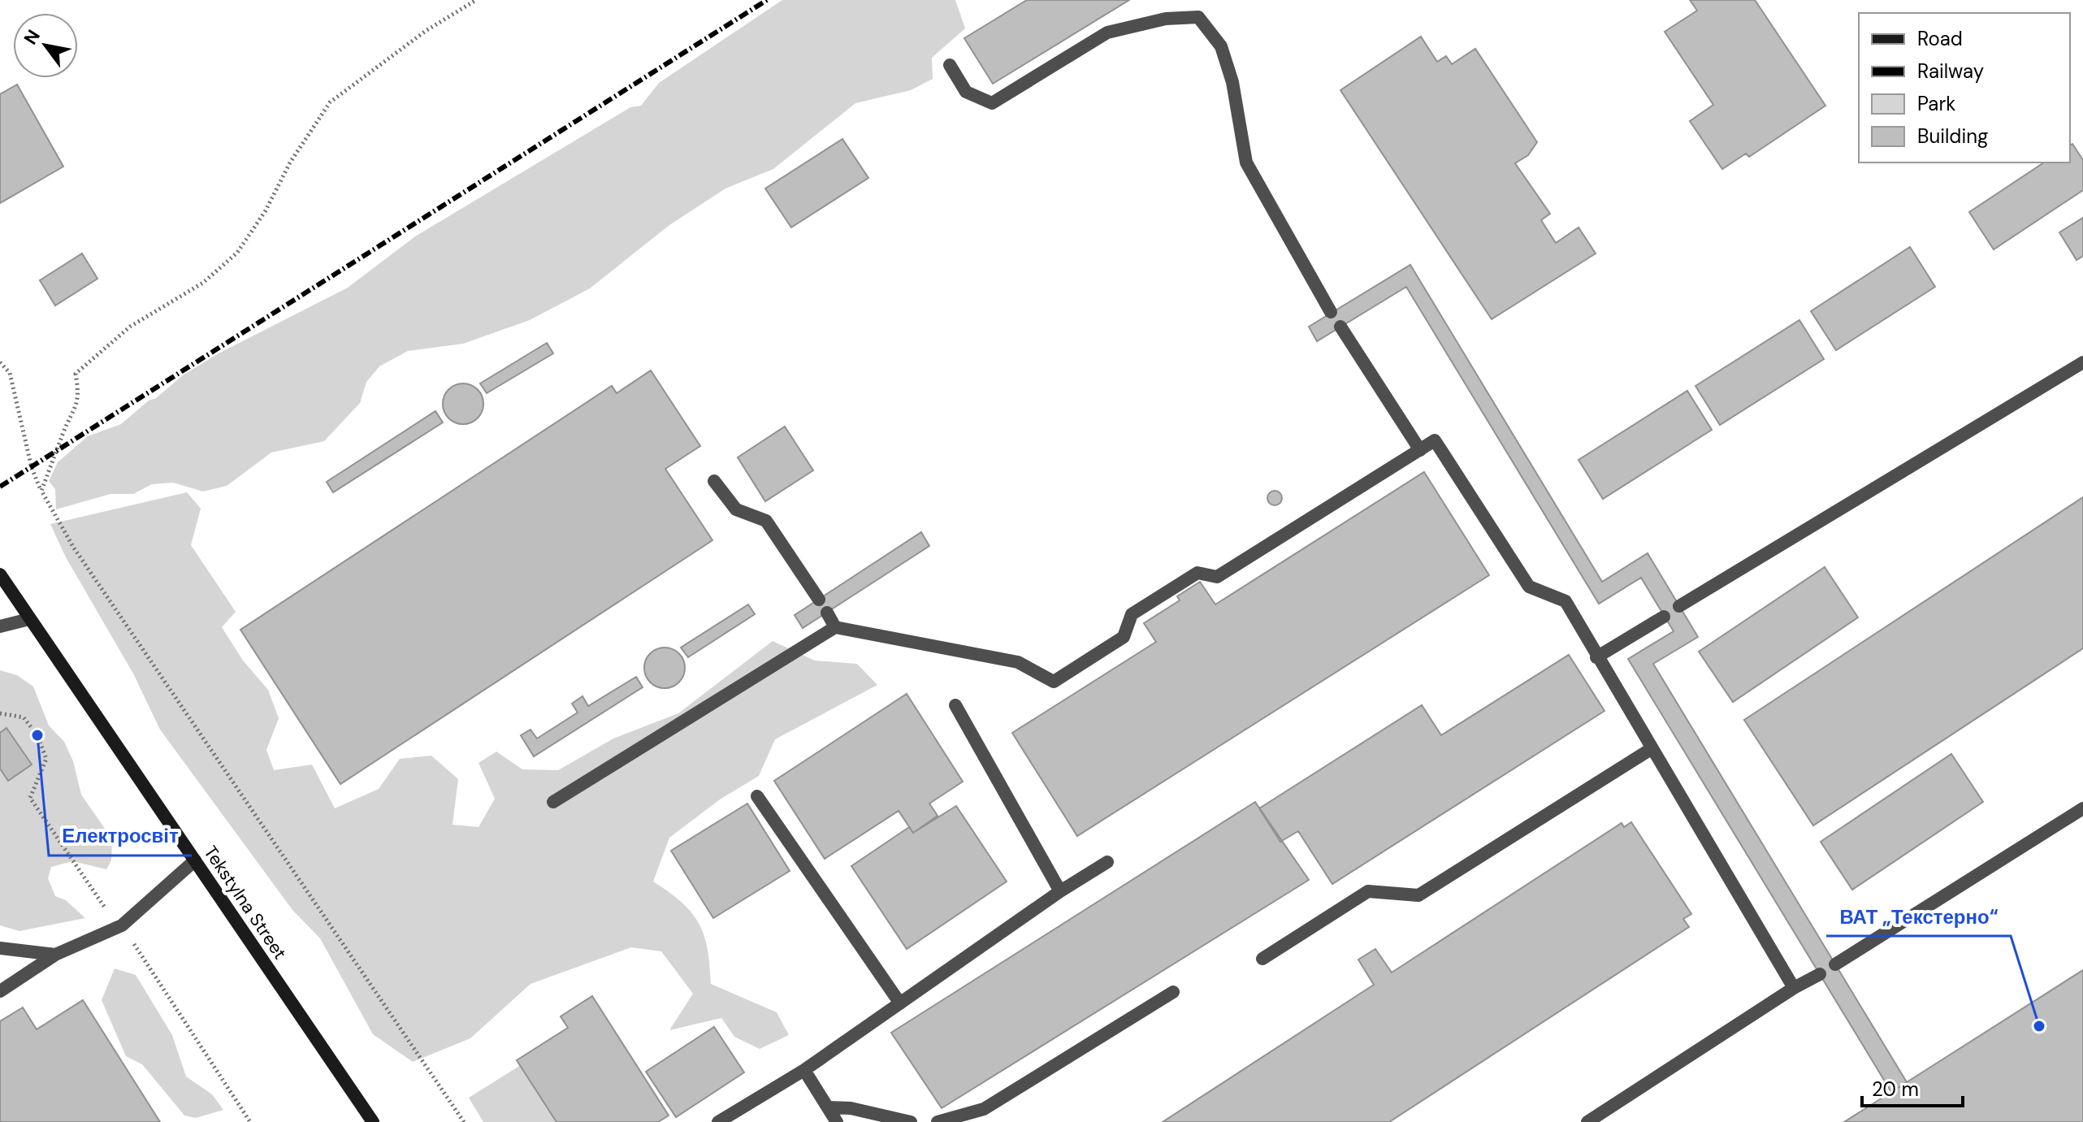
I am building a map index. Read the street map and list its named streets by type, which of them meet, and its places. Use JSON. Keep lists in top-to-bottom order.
{
  "streets": {
    "street": ["Tekstylna Street"]
  },
  "places": ["Електросвіт", "ВАТ „Текстерно“"],
  "legend": [
    "Road",
    "Railway",
    "Park",
    "Building"
  ],
  "scale_bar": "20 m",
  "north": "top left"
}
